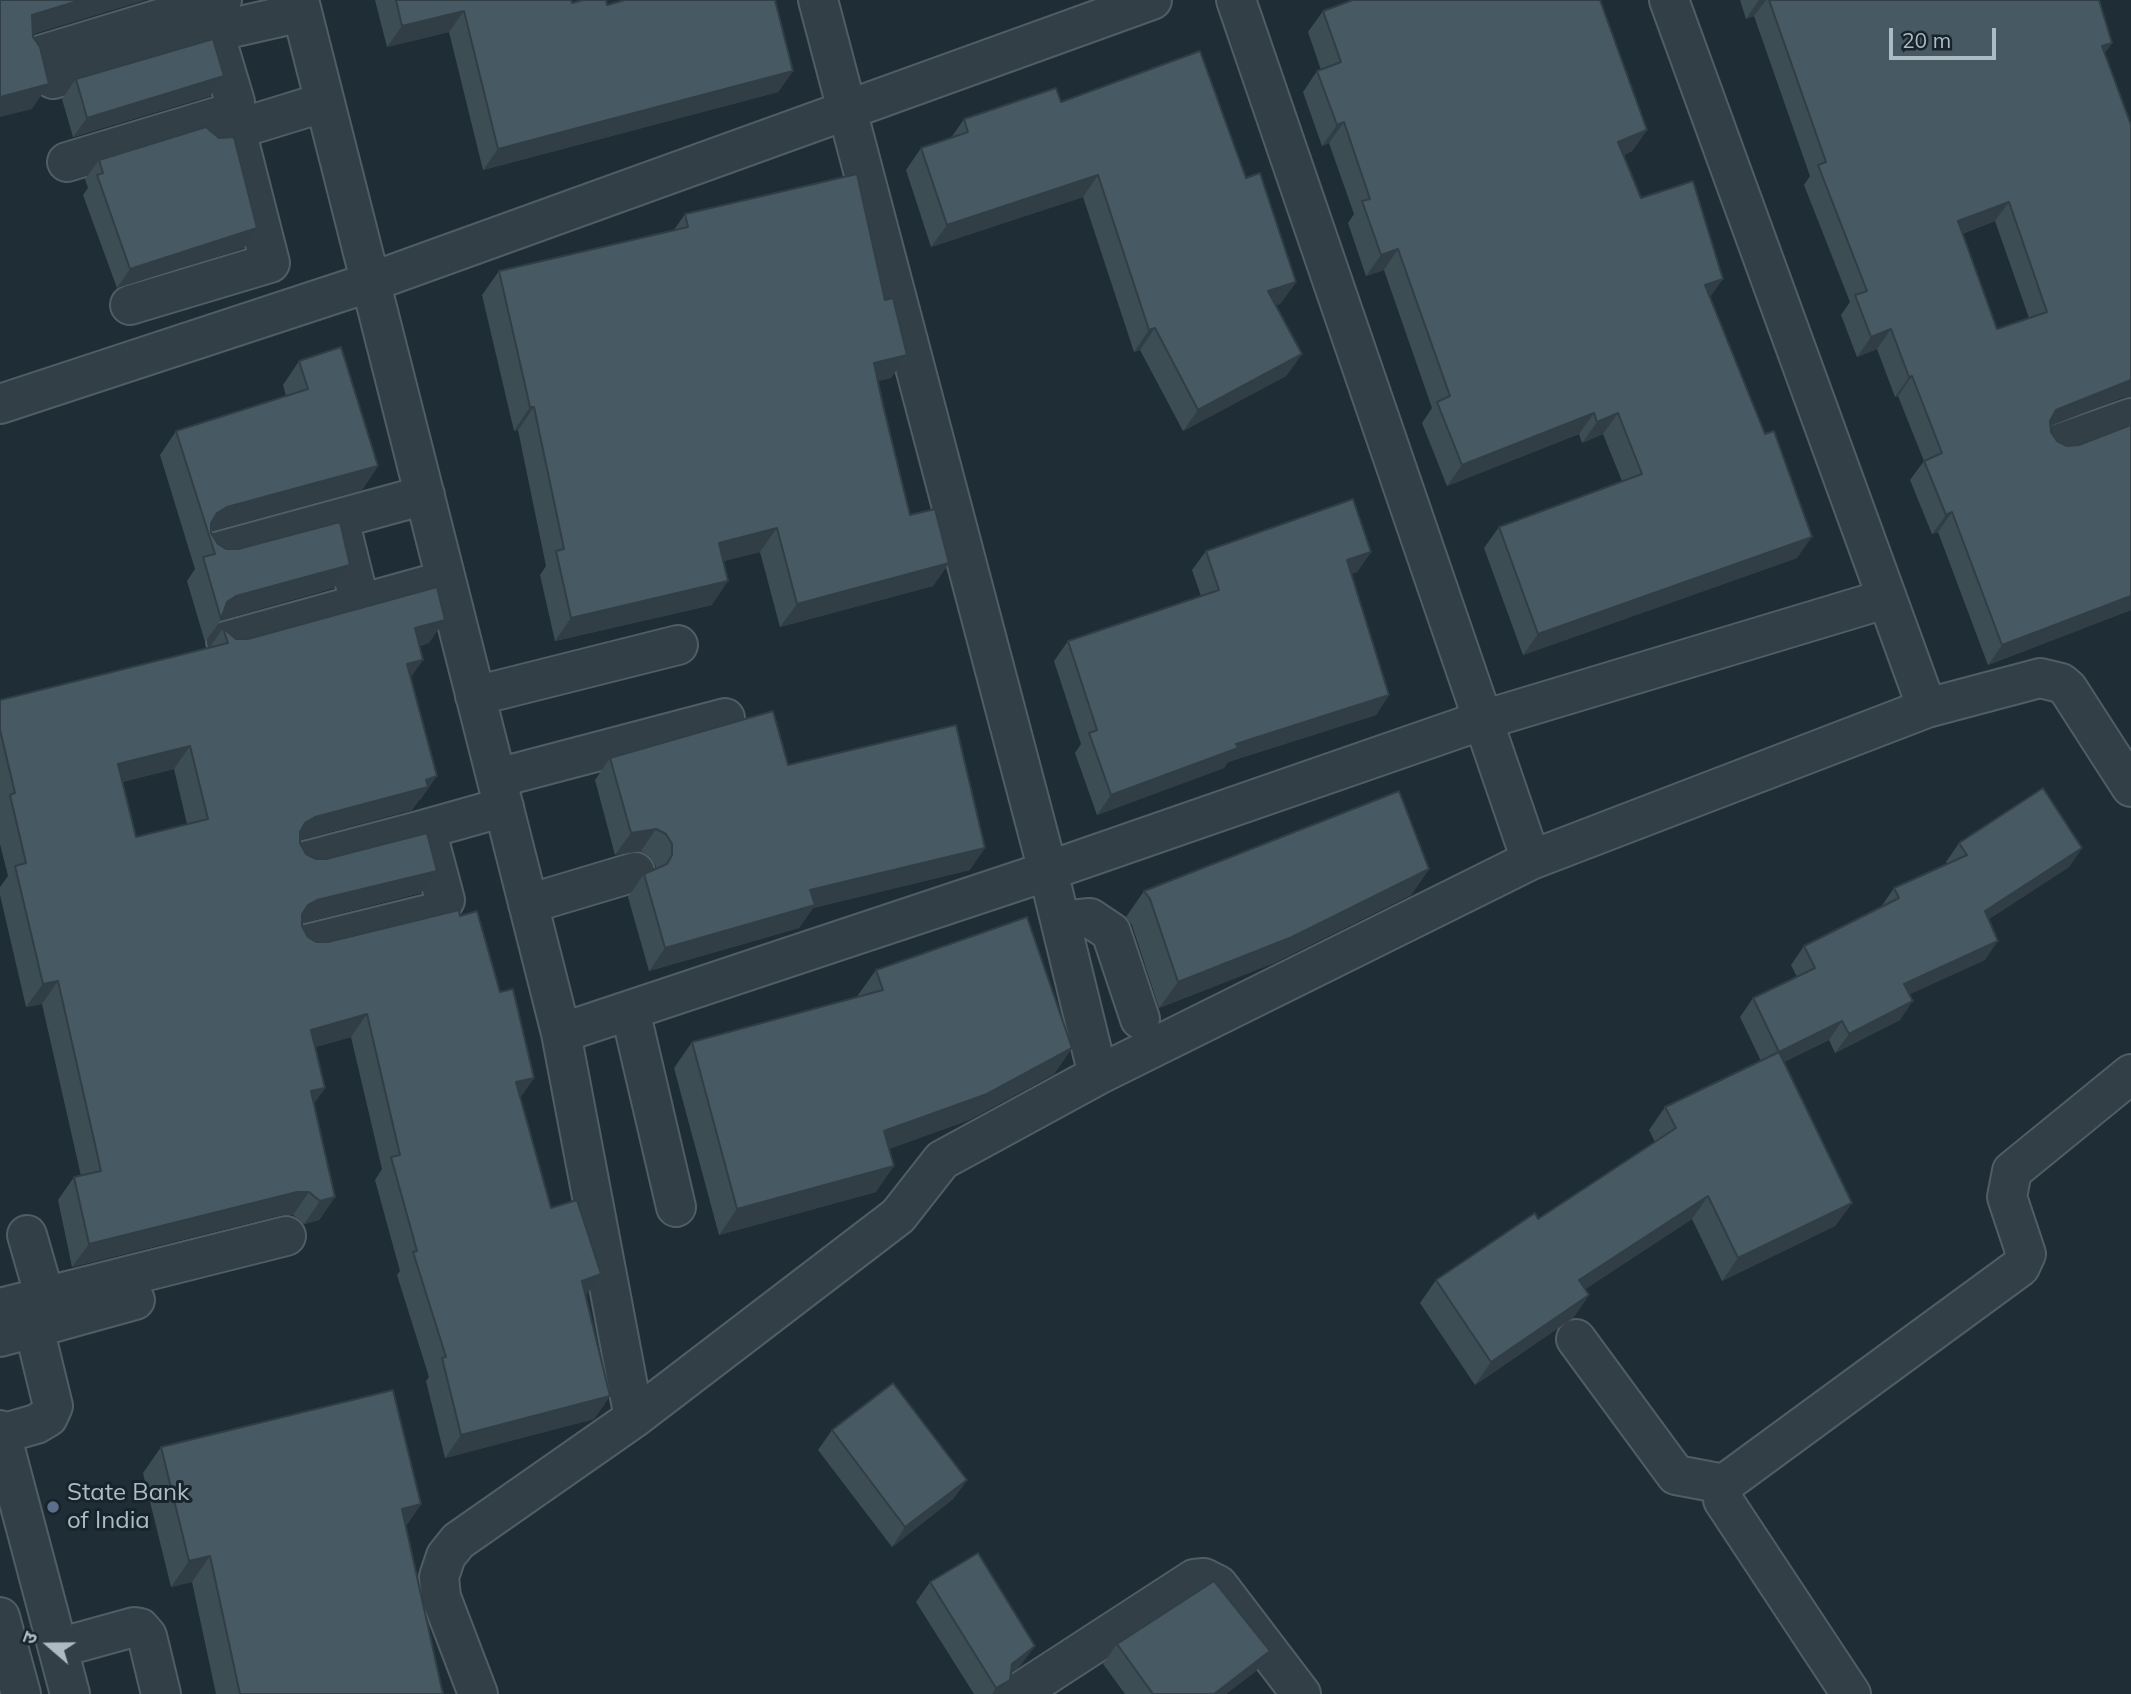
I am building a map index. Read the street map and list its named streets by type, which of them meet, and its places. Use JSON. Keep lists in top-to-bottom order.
{
  "places": ["State Bank of India"],
  "scale_bar": "20 m",
  "north": "left"
}
